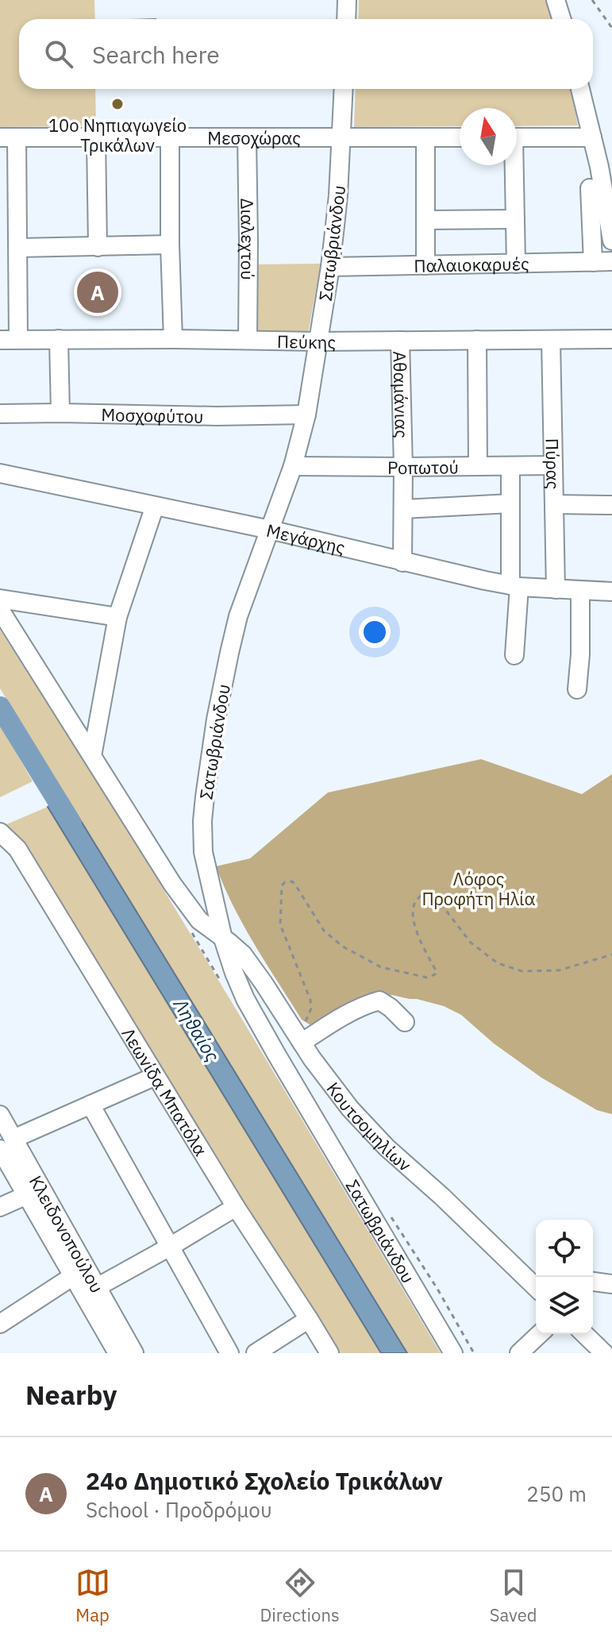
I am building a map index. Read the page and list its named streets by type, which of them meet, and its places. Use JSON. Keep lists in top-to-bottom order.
{
  "streets": {
    "street": [
      "Μεσοχώρας",
      "Διαλεχτού",
      "Σατωβριάνδου",
      "Παλαιοκαρυές",
      "Πεύκης",
      "Αθαμάνιας",
      "Μοσχοφύτου",
      "Πύρας",
      "Ροπωτού",
      "Μεγάρχης",
      "Λεωνίδα Μπατόλα",
      "Κουτσομηλίων",
      "Κλειδονοπούλου"
    ]
  },
  "crossings": [
    ["Μεσοχώρας", "Διαλεχτού"],
    ["Μεσοχώρας", "Σατωβριάνδου"],
    ["Διαλεχτού", "Πεύκης"],
    ["Σατωβριάνδου", "Παλαιοκαρυές"],
    ["Σατωβριάνδου", "Πεύκης"],
    ["Σατωβριάνδου", "Μοσχοφύτου"],
    ["Σατωβριάνδου", "Ροπωτού"],
    ["Σατωβριάνδου", "Μεγάρχης"],
    ["Σατωβριάνδου", "Κουτσομηλίων"],
    ["Πεύκης", "Αθαμάνιας"],
    ["Πεύκης", "Πύρας"],
    ["Αθαμάνιας", "Ροπωτού"],
    ["Αθαμάνιας", "Μεγάρχης"],
    ["Πύρας", "Ροπωτού"],
    ["Πύρας", "Μεγάρχης"]
  ],
  "water": ["Ληθαίος"],
  "parks": ["Λόφος Προφήτη Ηλία"],
  "places": ["10ο Νηπιαγωγείο Τρικάλων"],
  "north": "top",
  "page": {
    "search": "Search here",
    "pins": "A",
    "heading": "Nearby",
    "list": [
      {
        "mark": "A",
        "name": "24ο Δημοτικό Σχολείο Τρικάλων",
        "note": "School · Προδρόμου",
        "value": "250 m"
      }
    ],
    "nav": ["Map", "Directions", "Saved"]
  }
}
